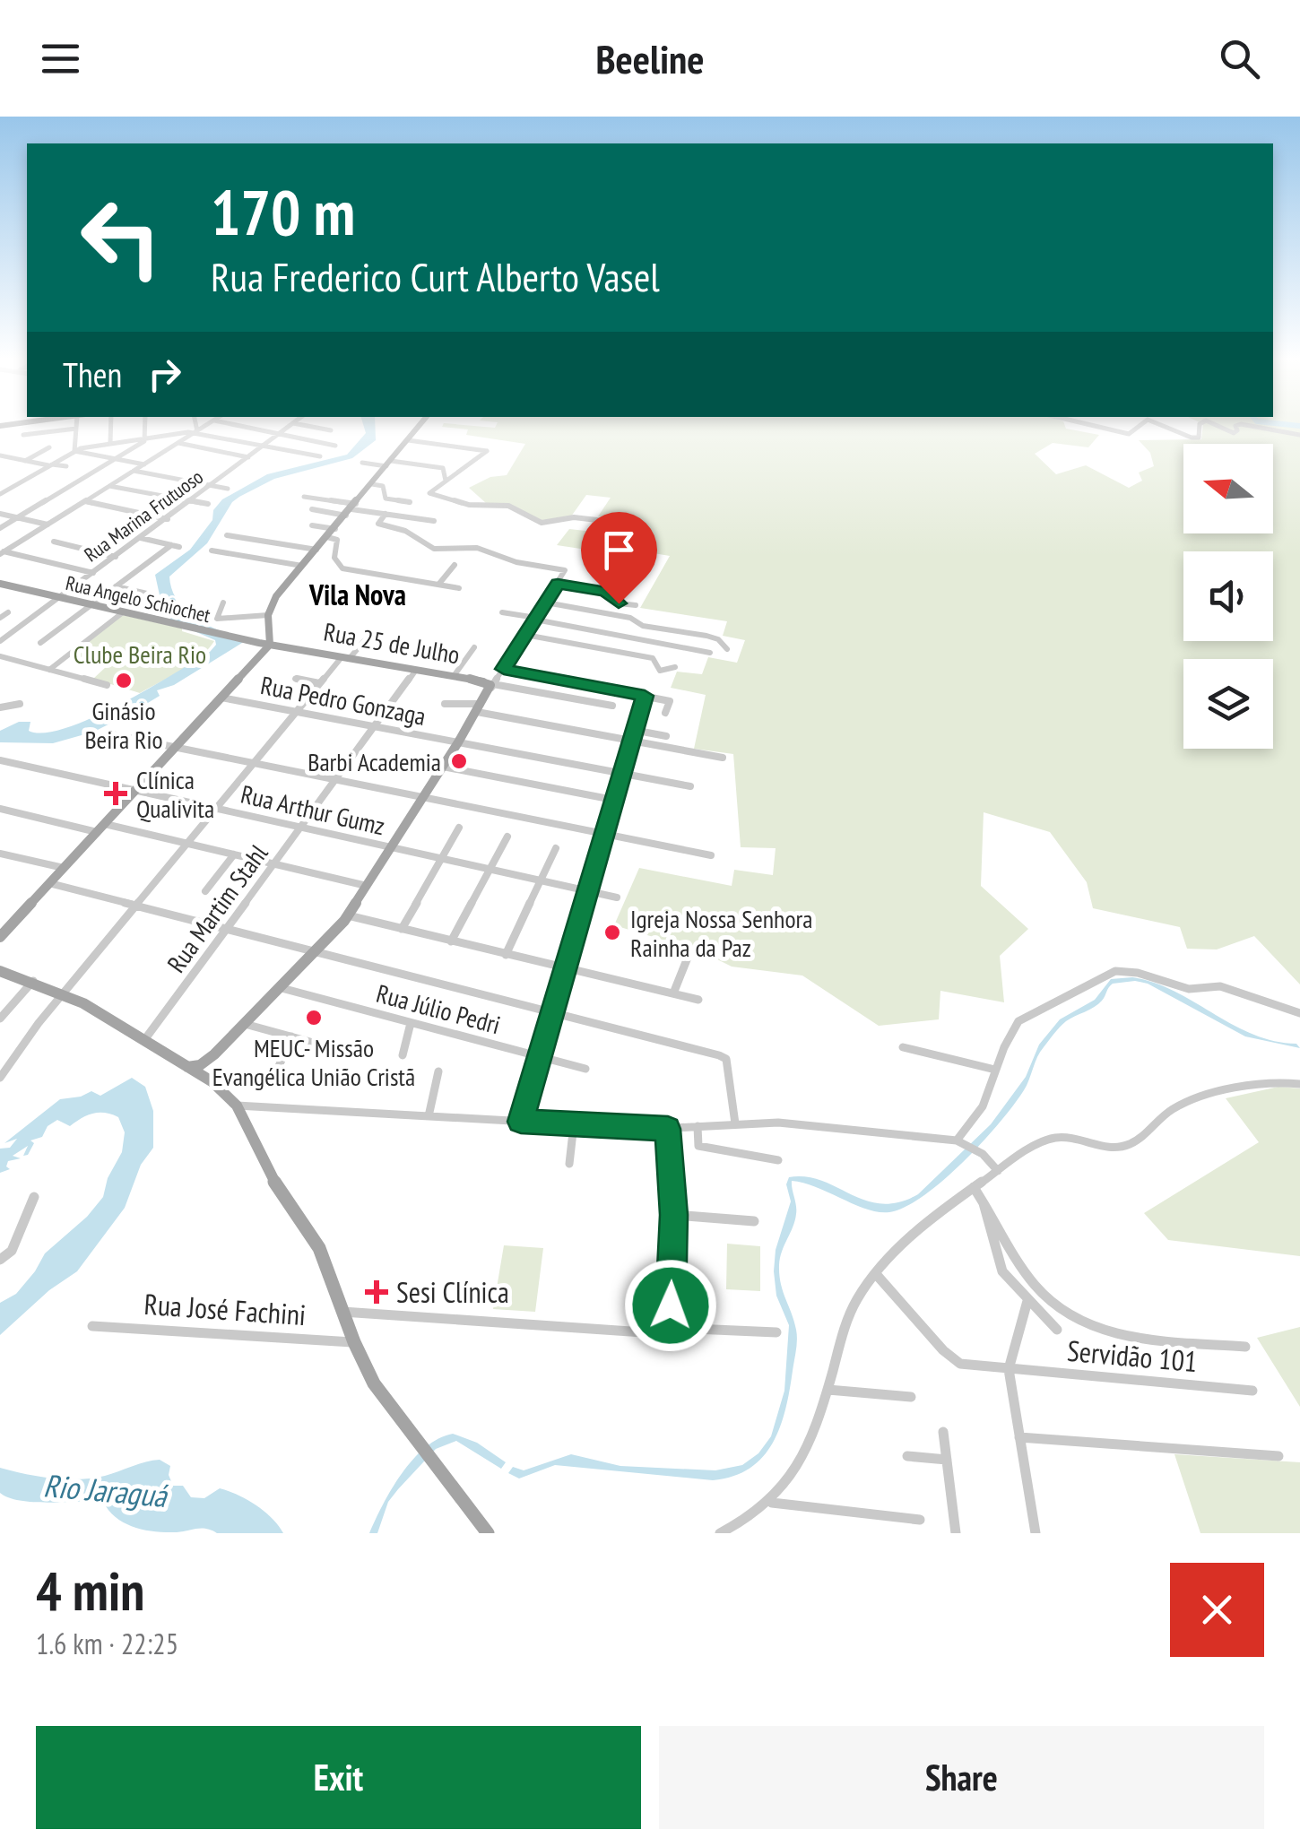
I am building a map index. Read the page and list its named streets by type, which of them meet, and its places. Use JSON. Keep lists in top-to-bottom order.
{
  "streets": {
    "main road": ["Rua Angelo Schiochet", "Rua 25 de Julho"],
    "street": [
      "Rua Marina Frutuoso",
      "Rua Pedro Gonzaga",
      "Rua Arthur Gumz",
      "Rua Martim Stahl",
      "Rua Júlio Pedri",
      "Rua José Fachini",
      "Servidão 101"
    ]
  },
  "crossings": [
    ["Rua Marina Frutuoso", "Rua Angelo Schiochet"],
    ["Rua Angelo Schiochet", "Rua 25 de Julho"],
    ["Rua 25 de Julho", "Rua Martim Stahl"],
    ["Rua Pedro Gonzaga", "Rua Martim Stahl"],
    ["Rua Arthur Gumz", "Rua Martim Stahl"]
  ],
  "districts": ["Vila Nova"],
  "water": ["Rio Jaraguá"],
  "parks": ["Clube Beira Rio"],
  "places": {
    "other": [
      "Ginásio Beira Rio",
      "Barbi Academia",
      "Igreja Nossa Senhora Rainha da Paz",
      "MEUC- Missão Evangélica União Cristã"
    ],
    "health": ["Clínica Qualivita", "Sesi Clínica"]
  },
  "north": "left",
  "page": {
    "header": "Beeline",
    "turn": ["170 m", "Rua Frederico Curt Alberto Vasel"],
    "then": "Then",
    "heading": ["4 min", "1.6 km · 22:25"],
    "buttons": ["Exit", "Share"]
  }
}
